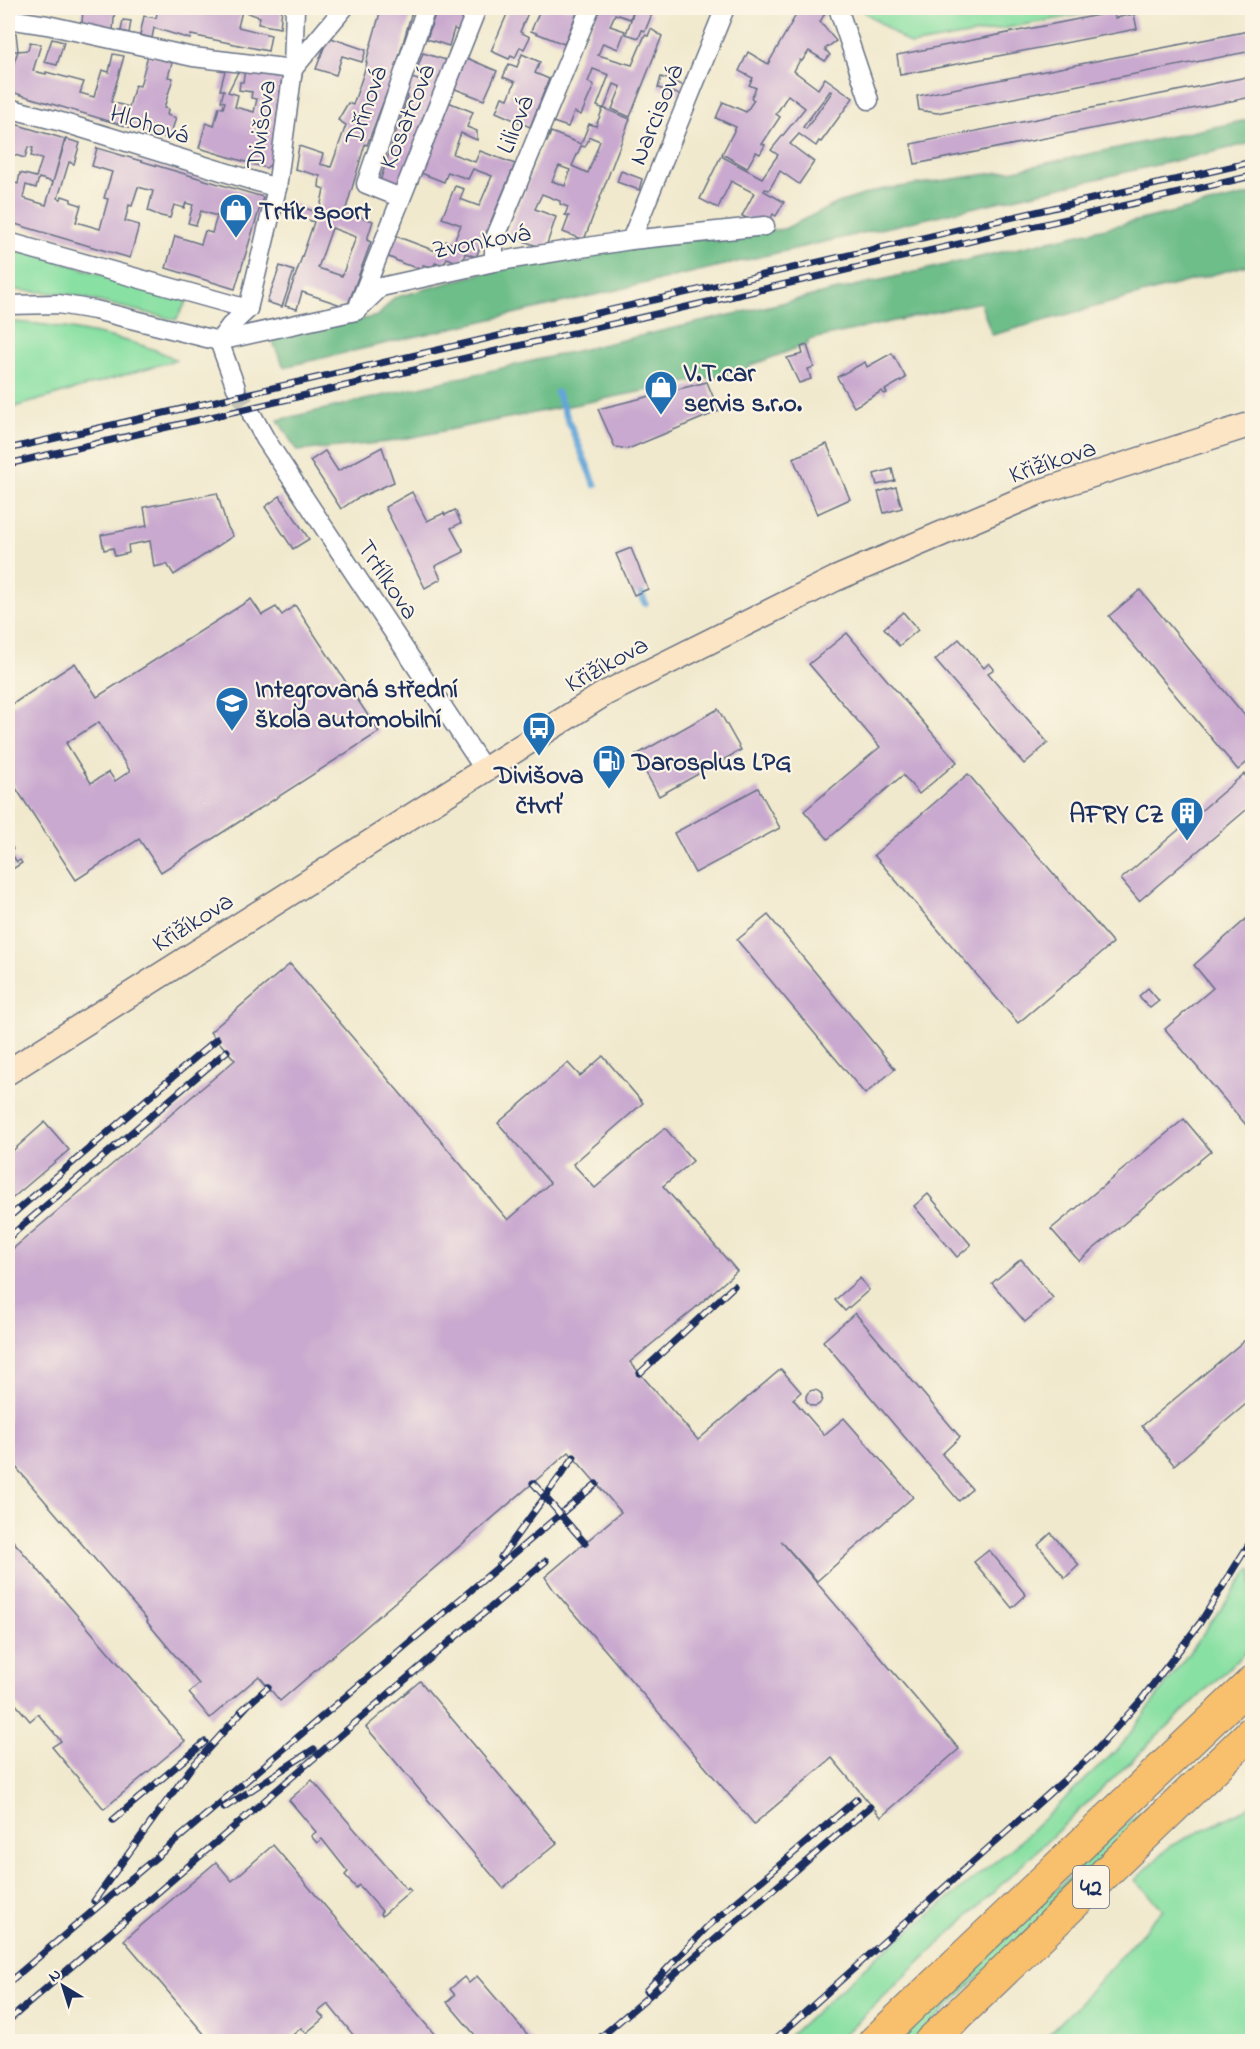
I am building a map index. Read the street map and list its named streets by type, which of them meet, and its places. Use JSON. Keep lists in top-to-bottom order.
{
  "streets": {
    "highway": ["42"],
    "street": [
      "Dřínová",
      "Narcisová",
      "Kosatcová",
      "Hlohová",
      "Divišova",
      "Liliová",
      "Zvonková",
      "Křižíkova",
      "Trtílkova"
    ]
  },
  "crossings": [
    ["Dřínová", "Kosatcová"],
    ["Narcisová", "Zvonková"],
    ["Kosatcová", "Zvonková"],
    ["Hlohová", "Divišova"],
    ["Liliová", "Zvonková"],
    ["Křižíkova", "Trtílkova"]
  ],
  "places": {
    "shop": ["Trtík sport", "V.T.car servis s.r.o."],
    "school or university": ["Integrovaná střední škola automobilní"],
    "bus stop": ["Divišova čtvrť"],
    "fuel station": ["Darosplus LPG"],
    "building": ["AFRY CZ"]
  },
  "north": "top left"
}
